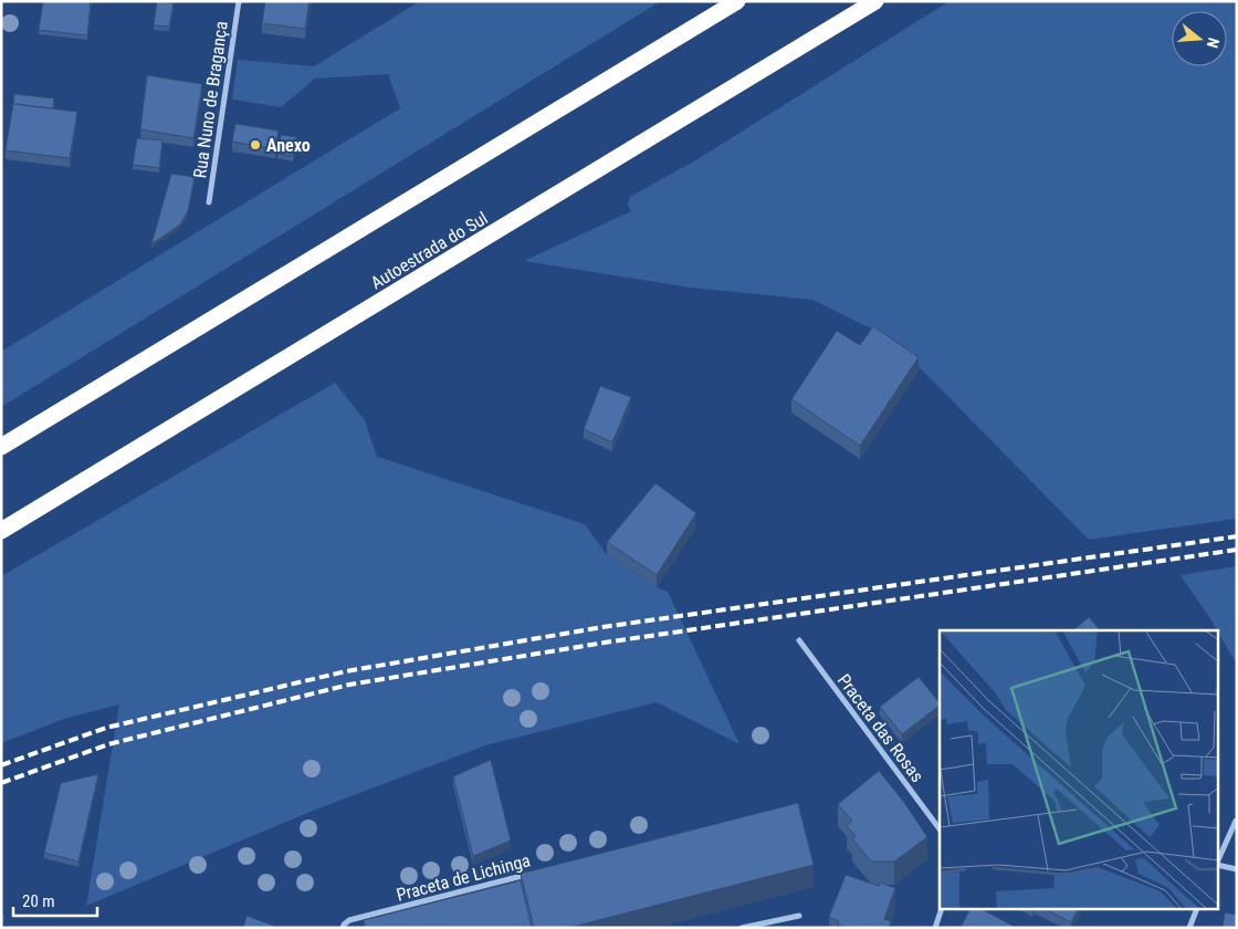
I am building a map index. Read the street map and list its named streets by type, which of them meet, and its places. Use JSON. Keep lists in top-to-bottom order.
{
  "streets": {
    "highway": ["Autoestrada do Sul"],
    "street": ["Rua Nuno de Bragança", "Praceta das Rosas", "Praceta de Lichinga"]
  },
  "places": ["Anexo"],
  "scale_bar": "20 m",
  "north": "right"
}
